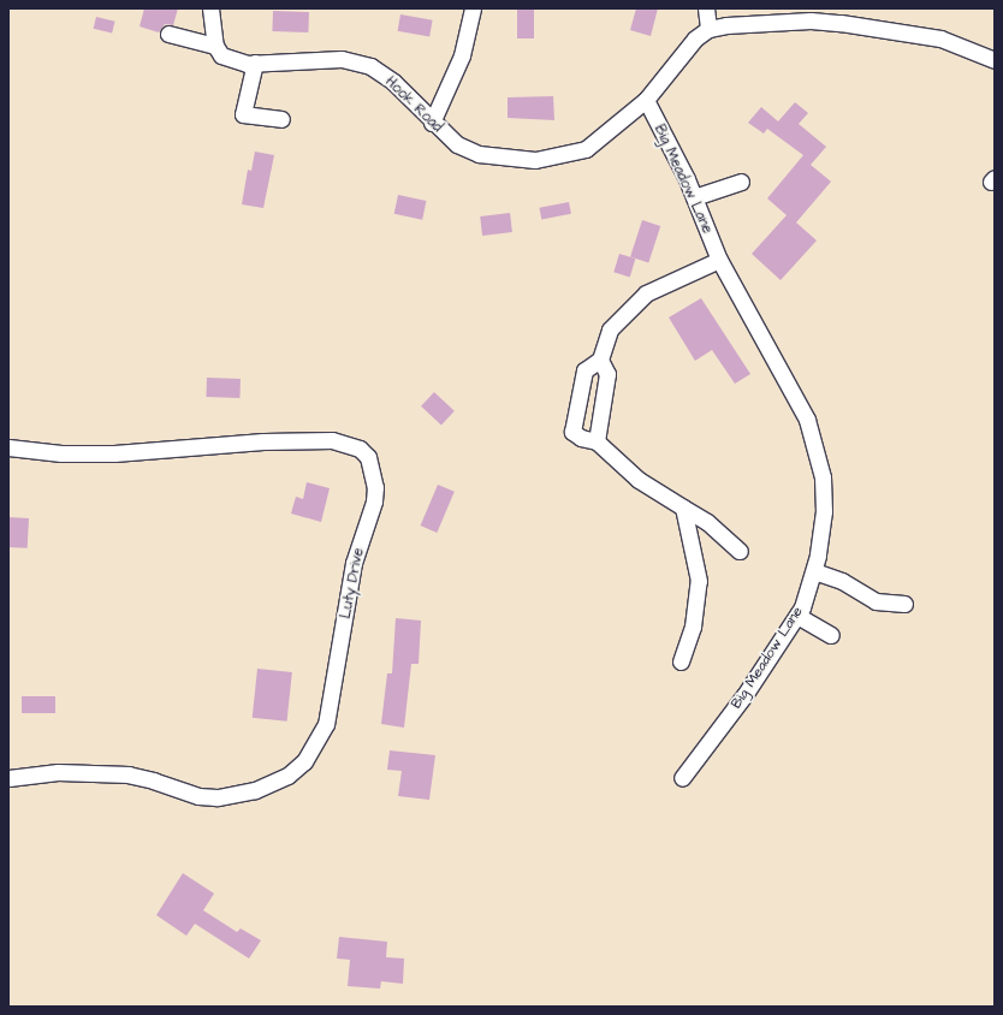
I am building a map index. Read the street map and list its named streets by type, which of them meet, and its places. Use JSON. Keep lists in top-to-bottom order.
{
  "streets": {
    "street": ["Hook Road", "Big Meadow Lane", "Luty Drive"]
  },
  "crossings": [
    ["Hook Road", "Big Meadow Lane"]
  ]
}
